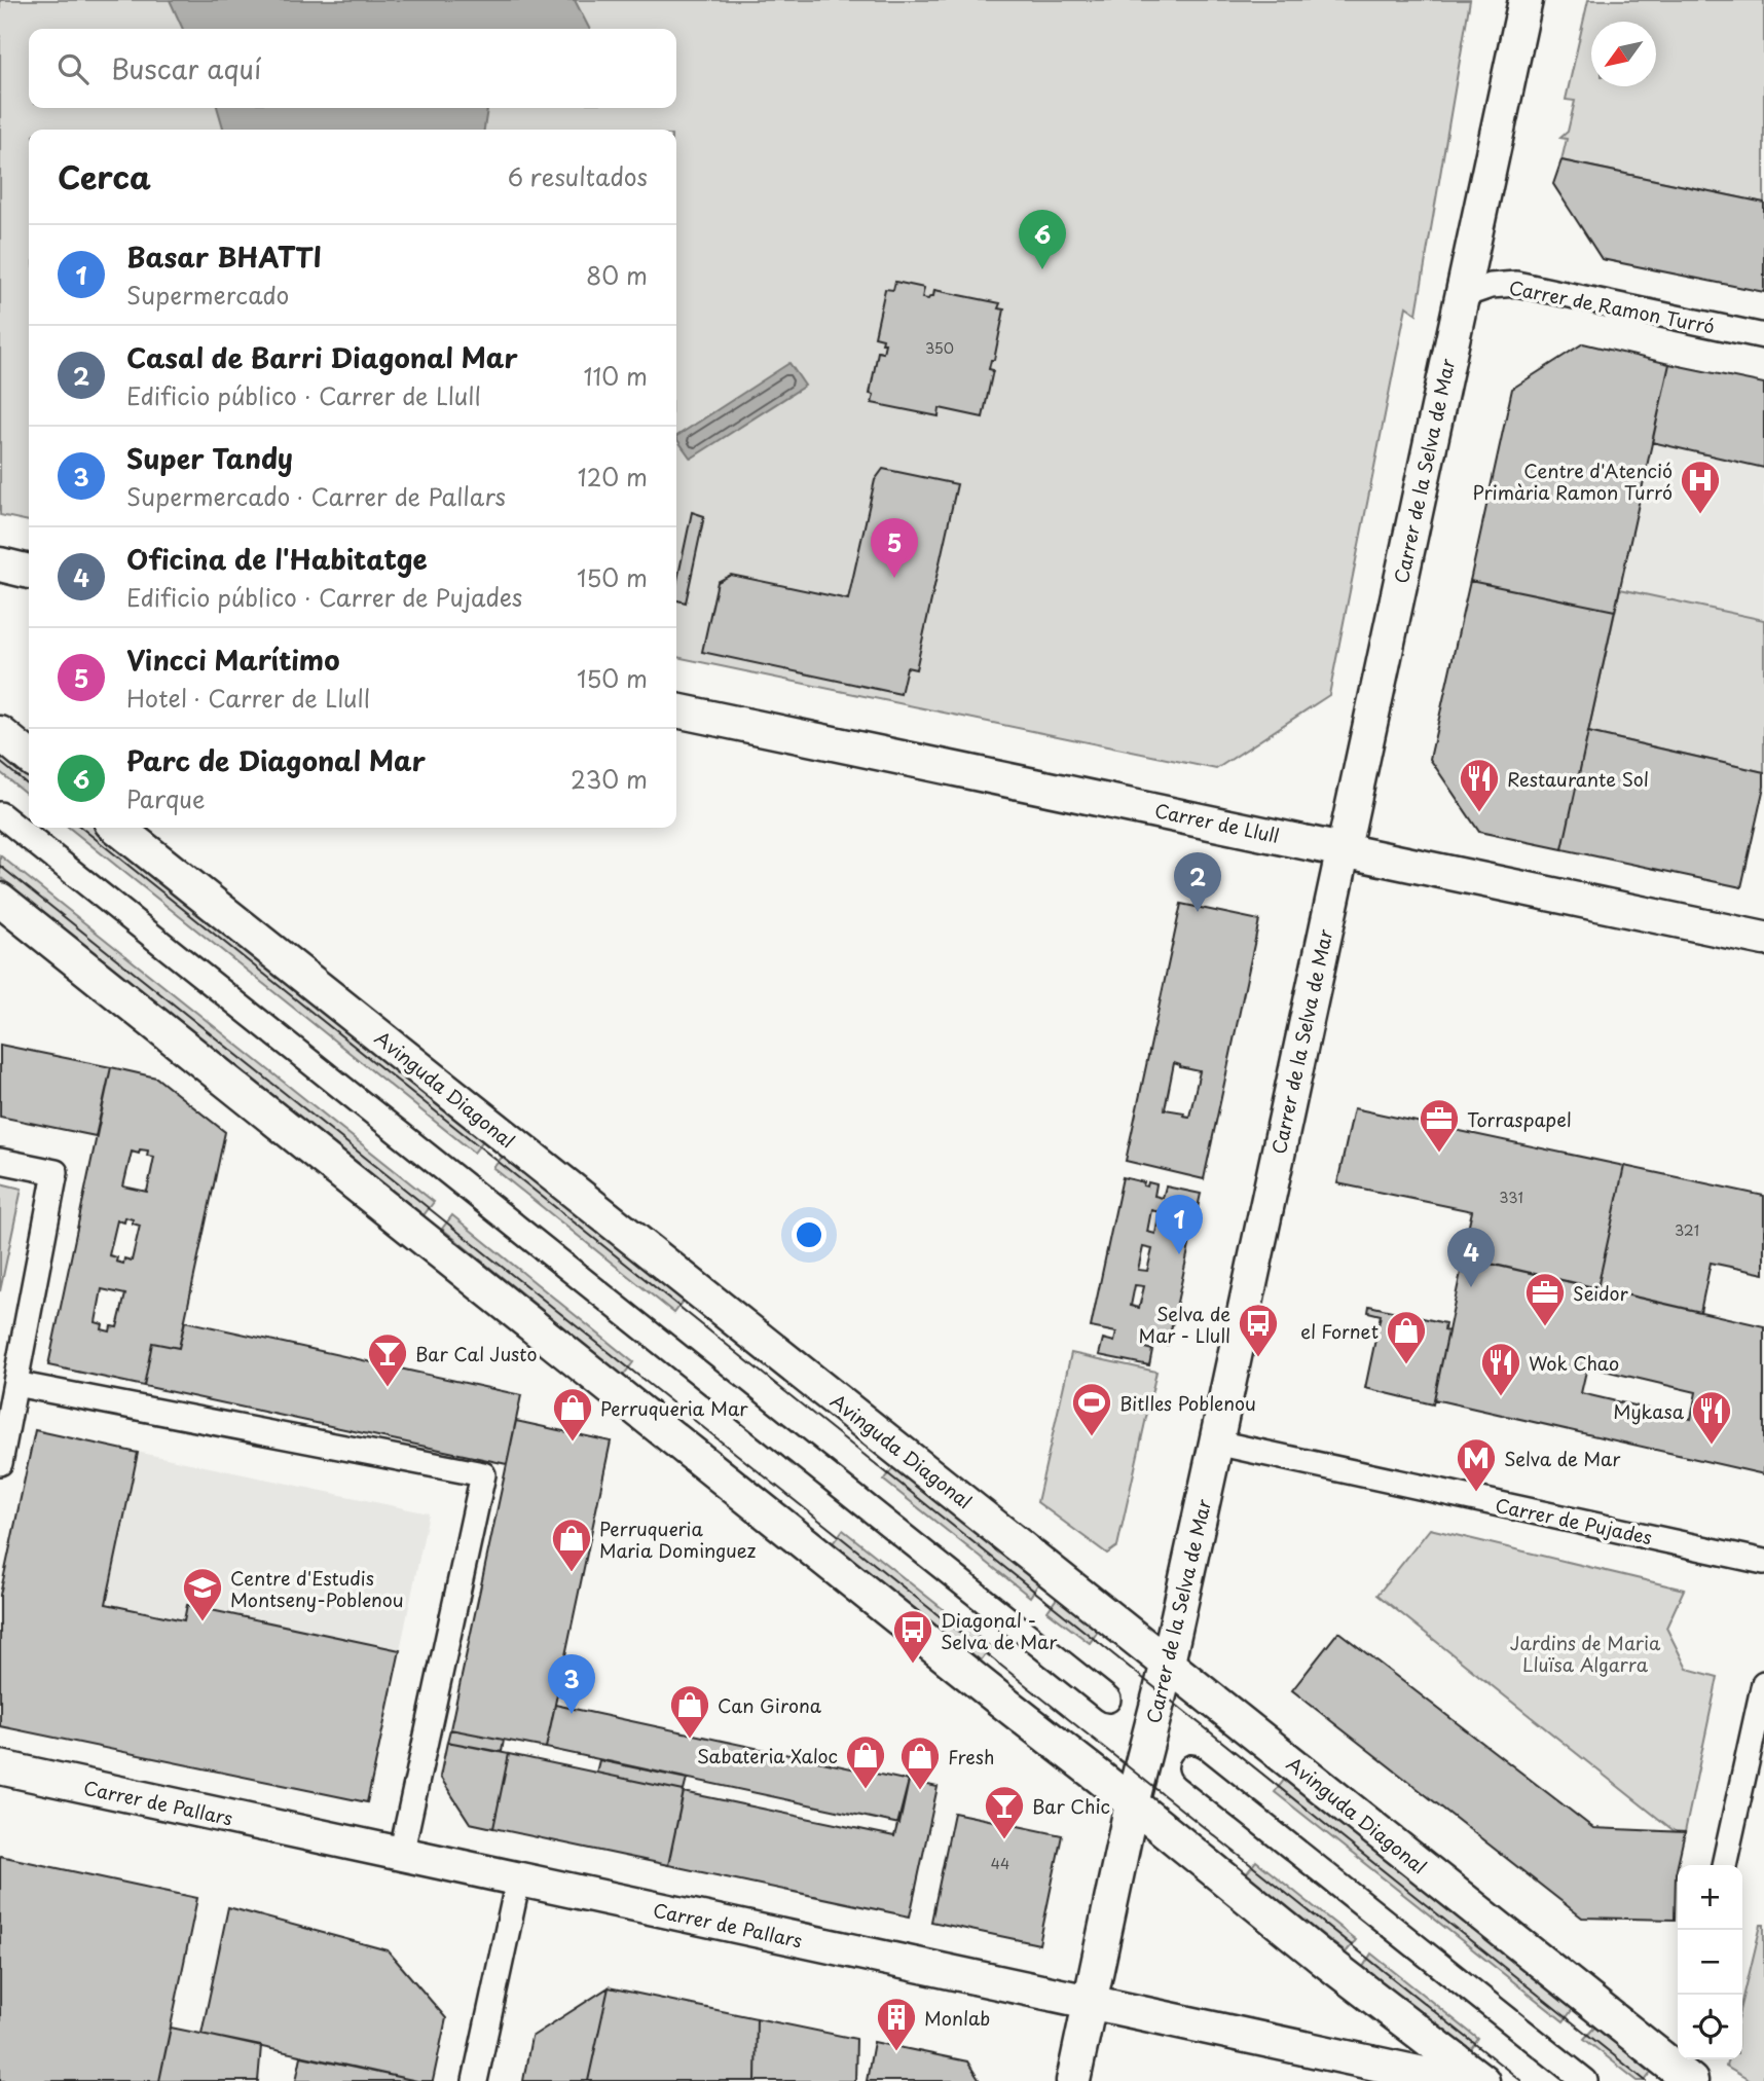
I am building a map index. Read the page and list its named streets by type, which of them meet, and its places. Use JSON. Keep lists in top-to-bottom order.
{
  "streets": {
    "street": [
      "Carrer de Ramon Turró",
      "Carrer de la Selva de Mar",
      "Carrer de Llull",
      "Avinguda Diagonal",
      "Carrer de Pujades",
      "Carrer de Pallars"
    ]
  },
  "crossings": [
    ["Carrer de Ramon Turró", "Carrer de la Selva de Mar"],
    ["Carrer de la Selva de Mar", "Carrer de Llull"],
    ["Carrer de la Selva de Mar", "Avinguda Diagonal"],
    ["Carrer de la Selva de Mar", "Carrer de Pujades"],
    ["Carrer de la Selva de Mar", "Carrer de Pallars"]
  ],
  "parks": ["Jardins de Maria Lluïsa Algarra"],
  "places": {
    "hospital": ["Centre d'Atenció Primària Ramon Turró"],
    "restaurant": ["Restaurante Sol", "Wok Chao", "Mykasa"],
    "office": ["Torraspapel", "Seidor"],
    "bus stop": ["Selva de Mar - Llull", "Diagonal - Selva de Mar"],
    "shop": [
      "el Fornet",
      "Perruqueria Mar",
      "Perruqueria Maria Dominguez",
      "Can Girona",
      "Sabateria Xaloc",
      "Fresh"
    ],
    "bar": ["Bar Cal Justo", "Bar Chic"],
    "sports": ["Bitlles Poblenou"],
    "metro station": ["Selva de Mar"],
    "school or university": ["Centre d'Estudis Montseny-Poblenou"],
    "building": ["Monlab"]
  },
  "house_numbers": [
    "350",
    "331",
    "321",
    "44"
  ],
  "north": "bottom left",
  "page": {
    "search": "Buscar aquí",
    "heading": ["Cerca", "6 resultados"],
    "pins": [
      "6",
      "5",
      "2",
      "1",
      "4",
      "3"
    ],
    "list": [
      {
        "mark": "1",
        "name": "Basar BHATTI",
        "note": "Supermercado",
        "value": "80 m"
      },
      {
        "mark": "2",
        "name": "Casal de Barri Diagonal Mar",
        "note": "Edificio público · Carrer de Llull",
        "value": "110 m"
      },
      {
        "mark": "3",
        "name": "Super Tandy",
        "note": "Supermercado · Carrer de Pallars",
        "value": "120 m"
      },
      {
        "mark": "4",
        "name": "Oficina de l'Habitatge",
        "note": "Edificio público · Carrer de Pujades",
        "value": "150 m"
      },
      {
        "mark": "5",
        "name": "Vincci Marítimo",
        "note": "Hotel · Carrer de Llull",
        "value": "150 m"
      },
      {
        "mark": "6",
        "name": "Parc de Diagonal Mar",
        "note": "Parque",
        "value": "230 m"
      }
    ],
    "map_buttons": ["+", "−"]
  }
}
